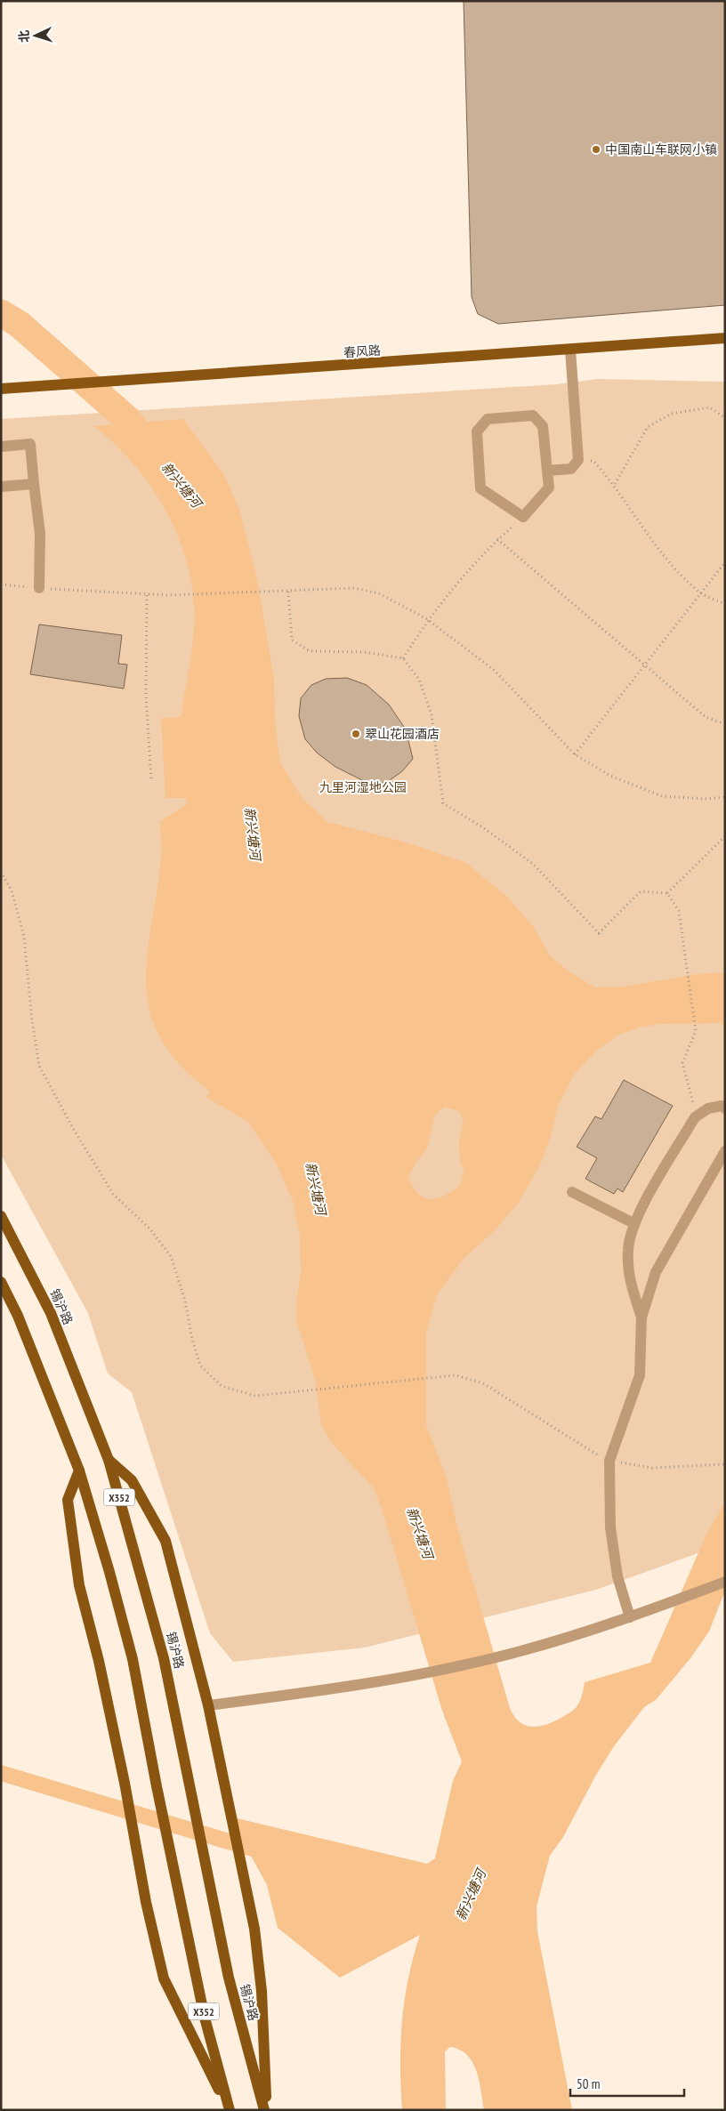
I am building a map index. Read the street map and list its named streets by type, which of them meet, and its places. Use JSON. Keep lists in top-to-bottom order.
{
  "streets": {
    "main road": ["春风路", "锡沪路", "X352"]
  },
  "water": ["新兴塘河"],
  "parks": ["九里河湿地公园"],
  "places": ["中国南山车联网小镇", "翠山花园酒店"],
  "scale_bar": "50 m",
  "north": "left"
}
